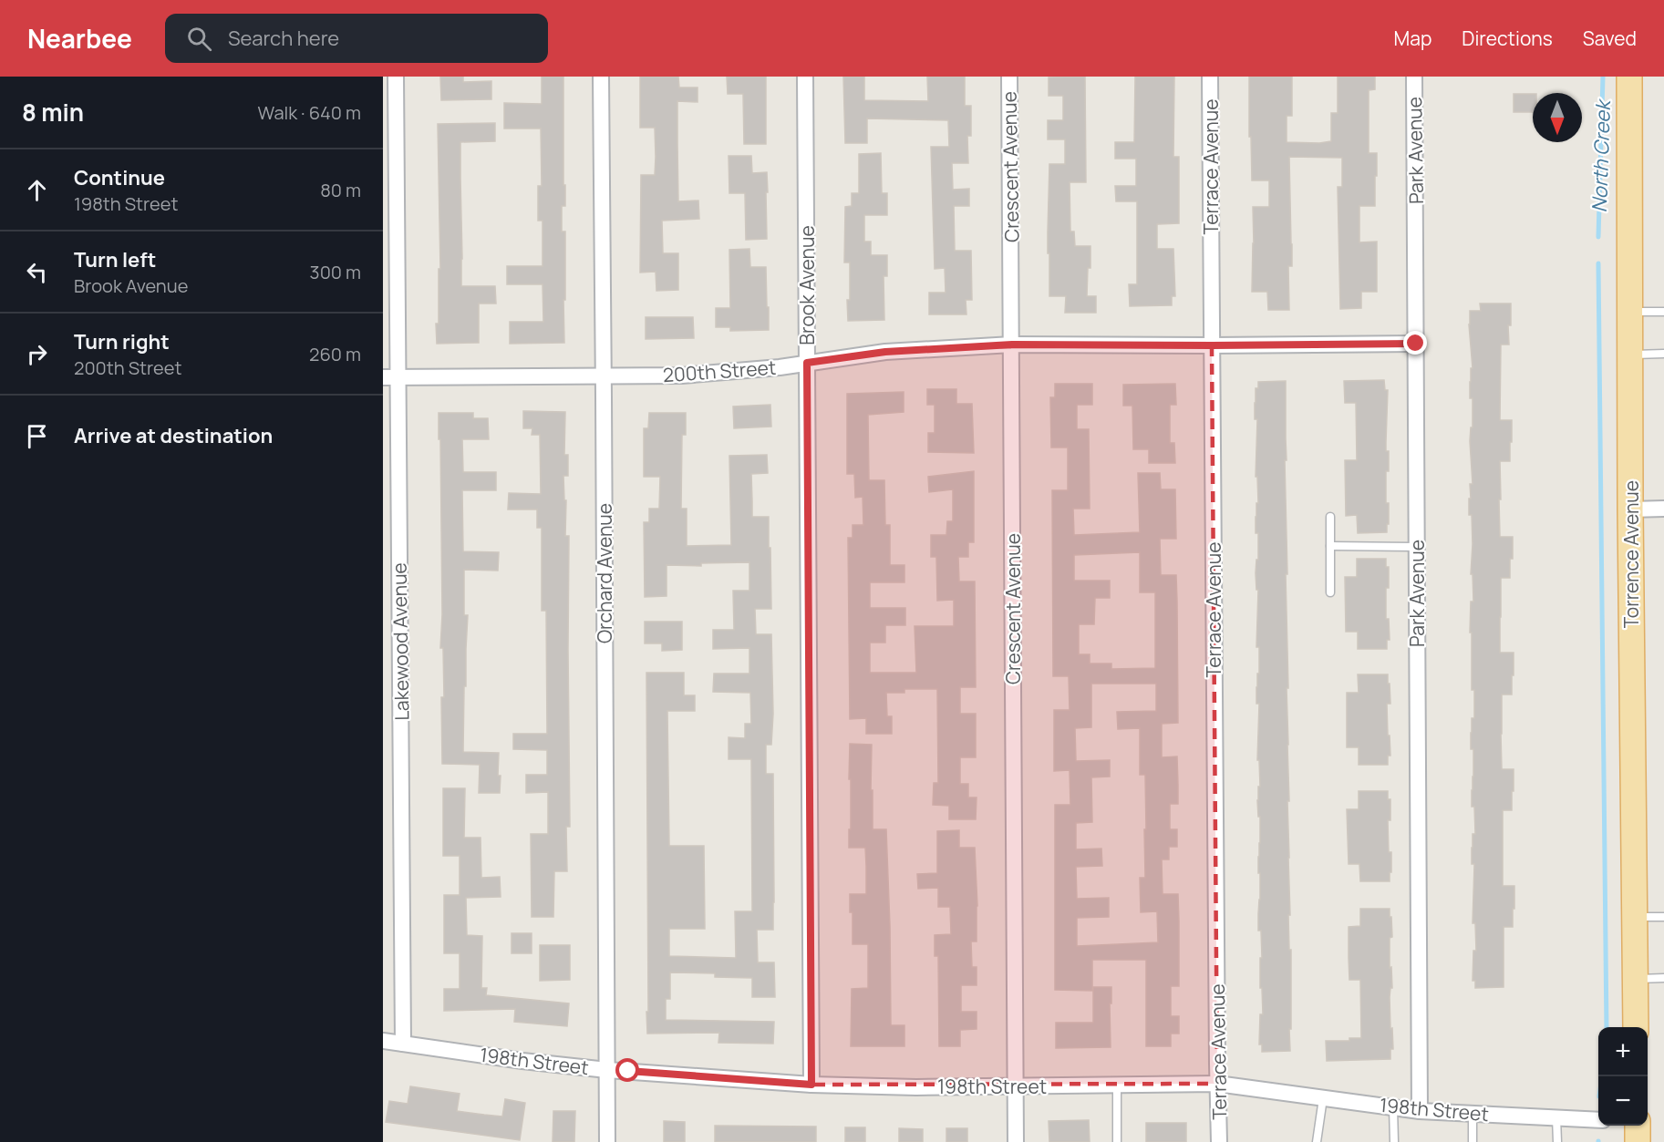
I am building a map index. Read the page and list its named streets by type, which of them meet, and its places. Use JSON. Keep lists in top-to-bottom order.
{
  "streets": {
    "main road": ["Torrence Avenue"],
    "street": [
      "Park Avenue",
      "Crescent Avenue",
      "Terrace Avenue",
      "Brook Avenue",
      "200th Street",
      "Orchard Avenue",
      "Lakewood Avenue",
      "198th Street"
    ]
  },
  "crossings": [
    ["Park Avenue", "200th Street"],
    ["Park Avenue", "198th Street"],
    ["Crescent Avenue", "200th Street"],
    ["Crescent Avenue", "198th Street"],
    ["Terrace Avenue", "200th Street"],
    ["Terrace Avenue", "198th Street"],
    ["Brook Avenue", "200th Street"],
    ["Brook Avenue", "198th Street"],
    ["200th Street", "Orchard Avenue"],
    ["200th Street", "Lakewood Avenue"],
    ["Orchard Avenue", "198th Street"],
    ["Lakewood Avenue", "198th Street"]
  ],
  "water": ["North Creek"],
  "north": "bottom",
  "page": {
    "header": "Nearbee",
    "search": "Search here",
    "nav": ["Map", "Directions", "Saved"],
    "heading": ["8 min", "Walk · 640 m"],
    "list": [
      ["Continue", "198th Street", "80 m"],
      ["Turn left", "Brook Avenue", "300 m"],
      ["Turn right", "200th Street", "260 m"],
      "Arrive at destination"
    ],
    "map_buttons": ["+", "−"]
  }
}
